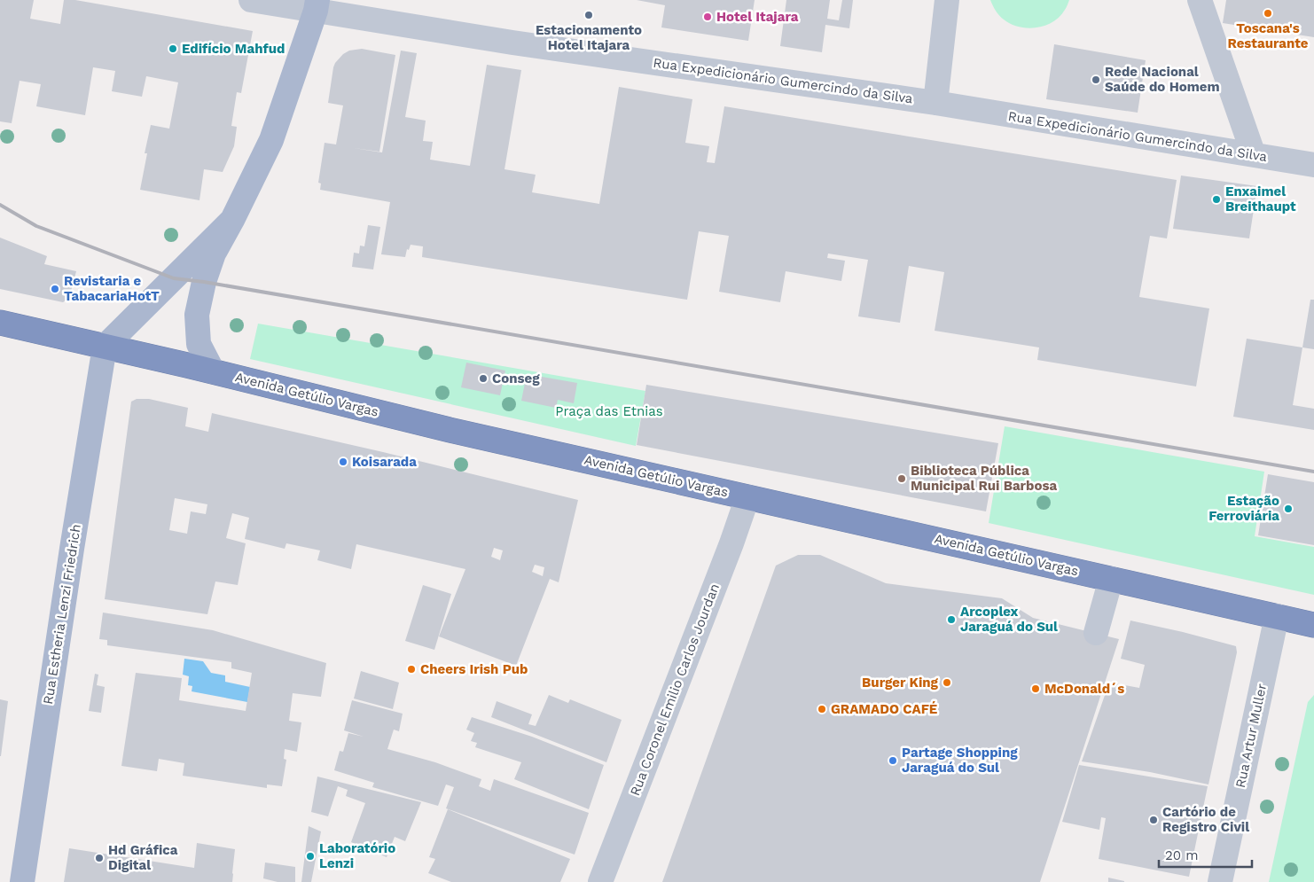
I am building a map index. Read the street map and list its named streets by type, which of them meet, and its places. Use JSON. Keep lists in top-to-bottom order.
{
  "streets": {
    "highway": ["Avenida Getúlio Vargas"],
    "main road": ["Rua Estheria Lenzi Friedrich"],
    "street": ["Rua Expedicionário Gumercindo da Silva", "Rua Coronel Emilio Carlos Jourdan", "Rua Artur Muller"]
  },
  "crossings": [
    ["Avenida Getúlio Vargas", "Rua Estheria Lenzi Friedrich"],
    ["Avenida Getúlio Vargas", "Rua Coronel Emilio Carlos Jourdan"],
    ["Avenida Getúlio Vargas", "Rua Artur Muller"]
  ],
  "parks": ["Praça das Etnias"],
  "places": [
    "Toscana's Restaurante",
    "Estacionamento Hotel Itajara",
    "Hotel Itajara",
    "Edifício Mahfud",
    "Rede Nacional Saúde do Homem",
    "Enxaimel Breithaupt",
    "Revistaria e TabacariaHotT",
    "Conseg",
    "Koisarada",
    "Biblioteca Pública Municipal Rui Barbosa",
    "Estação Ferroviária",
    "Arcoplex Jaraguá do Sul",
    "Cheers Irish Pub",
    "Burger King",
    "McDonald´s",
    "GRAMADO CAFÉ",
    "Partage Shopping Jaraguá do Sul",
    "Cartório de Registro Civil",
    "Laboratório Lenzi",
    "Hd Gráfica Digital"
  ],
  "scale_bar": "20 m"
}
